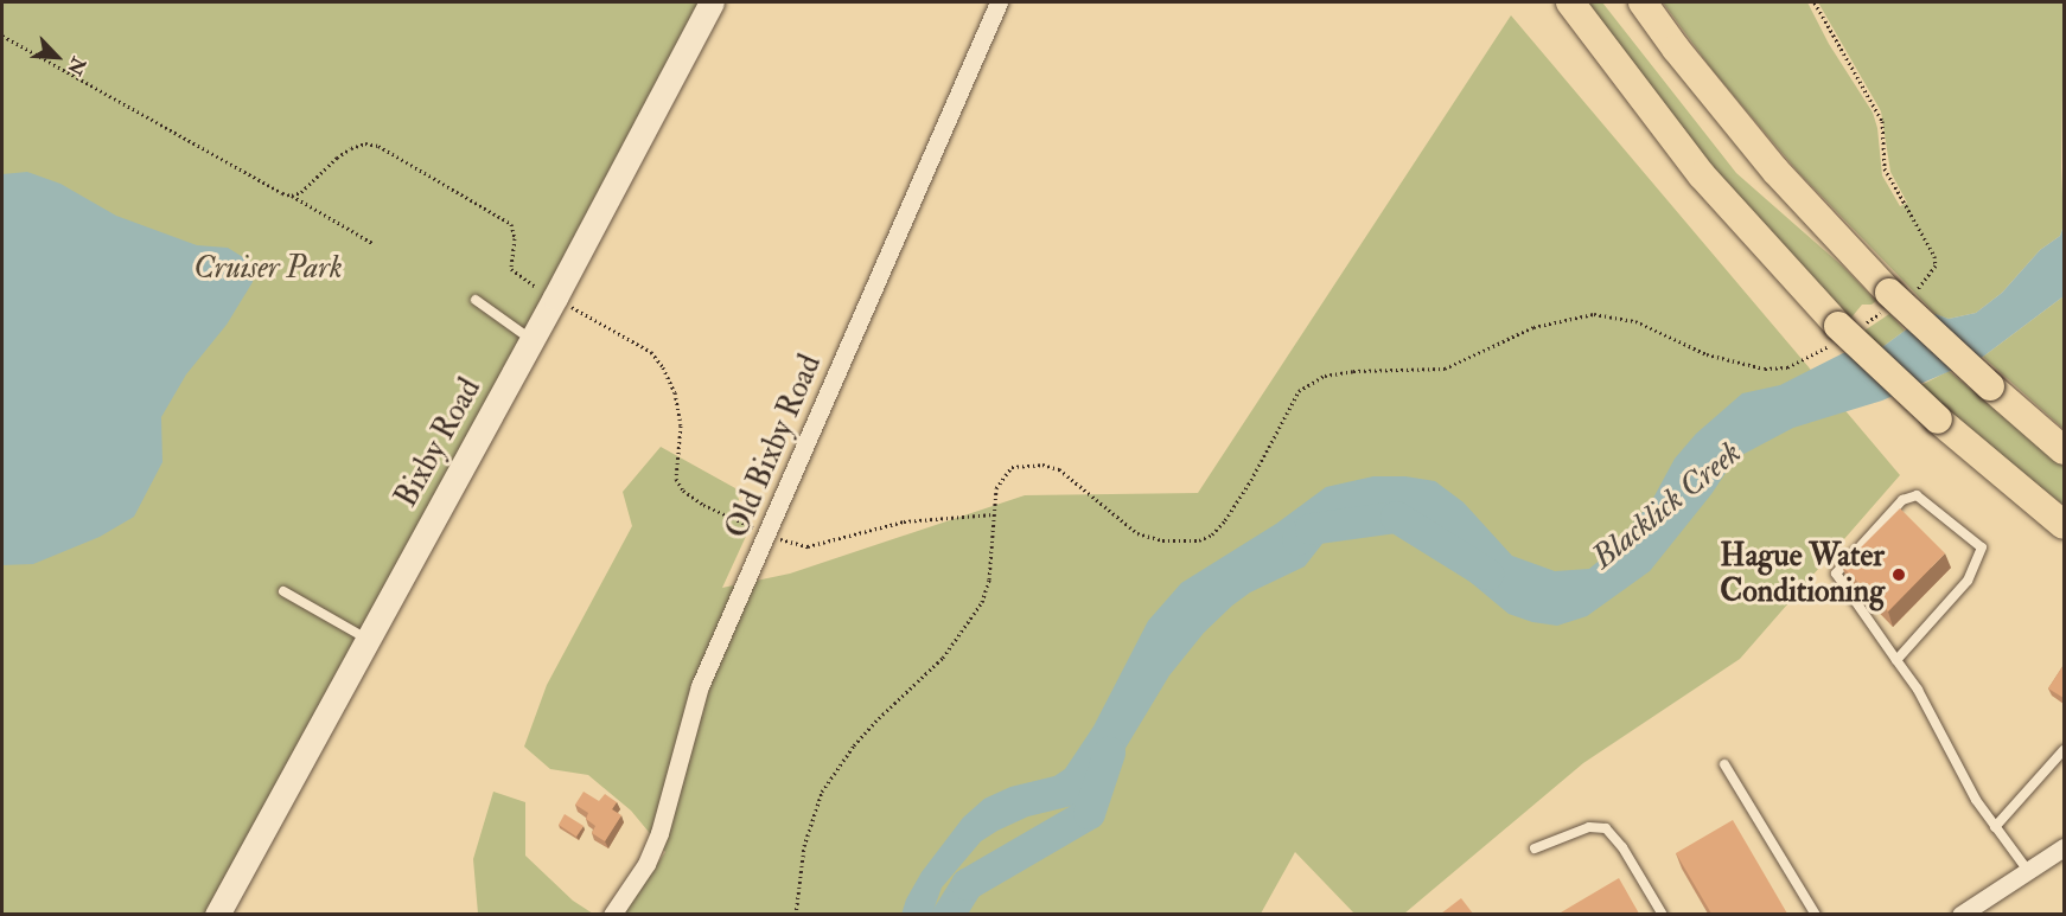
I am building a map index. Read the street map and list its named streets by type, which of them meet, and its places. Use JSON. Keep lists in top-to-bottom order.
{
  "streets": {
    "street": ["Bixby Road", "Old Bixby Road"]
  },
  "water": ["Blacklick Creek"],
  "parks": ["Cruiser Park"],
  "places": ["Hague Water Conditioning"],
  "north": "bottom right"
}
